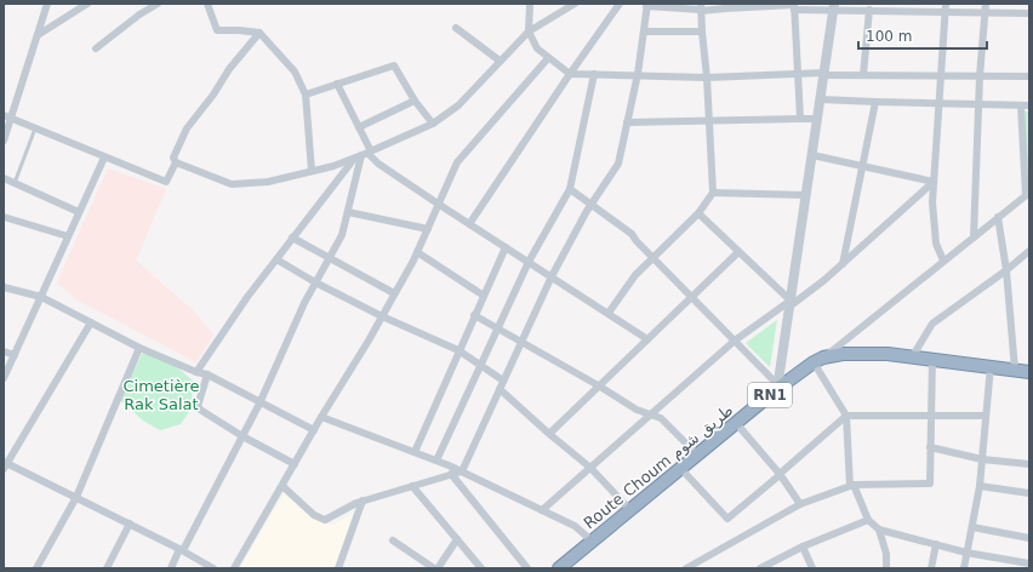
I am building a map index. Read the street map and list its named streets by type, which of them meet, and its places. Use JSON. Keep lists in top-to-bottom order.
{
  "streets": {
    "highway": ["RN1", "Route Choum طريق شوم"]
  },
  "parks": ["Cimetière Rak Salat"],
  "scale_bar": "100 m"
}
